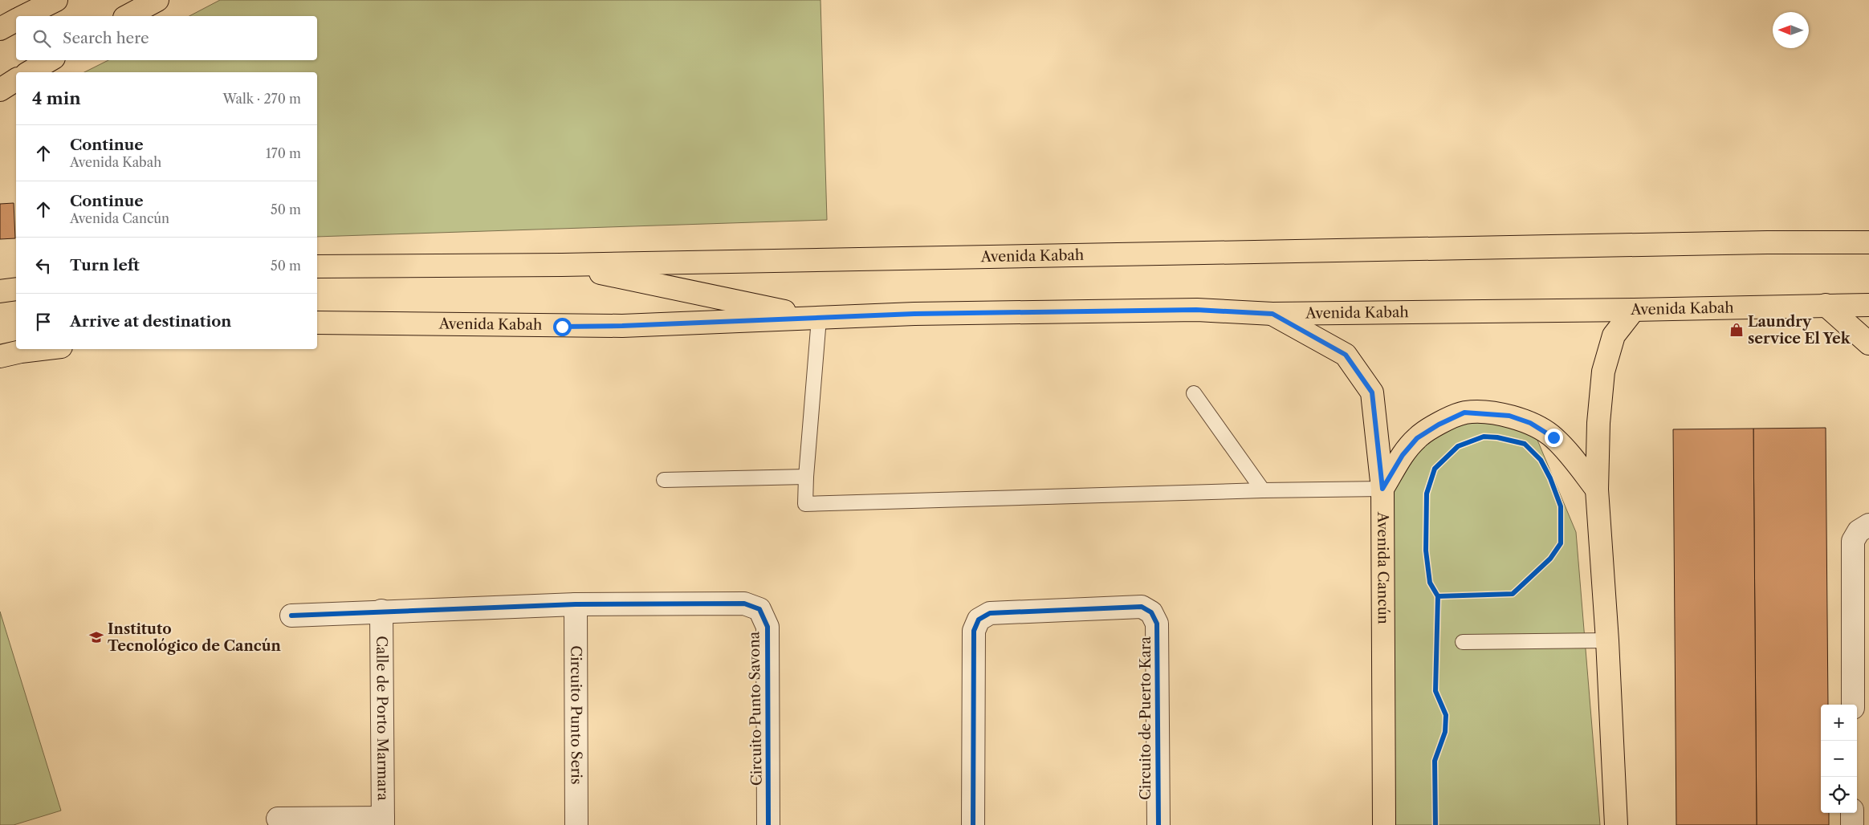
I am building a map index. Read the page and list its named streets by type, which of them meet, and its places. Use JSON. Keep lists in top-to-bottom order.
{
  "streets": {
    "main road": ["Avenida Kabah", "Avenida Cancún"],
    "street": [
      "Circuito Punto Savona",
      "Circuito Punto Seris",
      "Calle de Porto Marmara",
      "Circuito de Puerto Kara"
    ]
  },
  "crossings": [
    ["Avenida Kabah", "Avenida Cancún"],
    ["Circuito Punto Savona", "Circuito Punto Seris"]
  ],
  "places": {
    "shop": ["Laundry service El Yek"],
    "school or university": ["Instituto Tecnológico de Cancún"]
  },
  "north": "left",
  "page": {
    "search": "Search here",
    "heading": ["4 min", "Walk · 270 m"],
    "list": [
      ["Continue", "Avenida Kabah", "170 m"],
      ["Continue", "Avenida Cancún", "50 m"],
      ["Turn left", "50 m"],
      "Arrive at destination"
    ],
    "map_buttons": ["+", "−"]
  }
}
